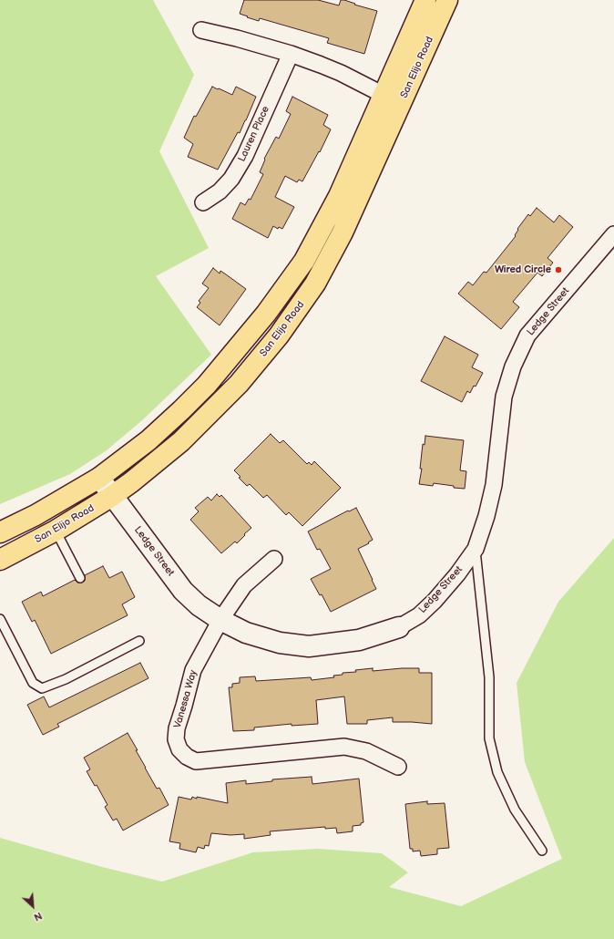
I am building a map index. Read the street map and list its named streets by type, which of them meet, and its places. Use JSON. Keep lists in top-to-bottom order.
{
  "streets": {
    "main road": ["San Elijo Road"],
    "street": ["Lauren Place", "Ledge Street", "Vanessa Way"]
  },
  "crossings": [
    ["San Elijo Road", "Ledge Street"],
    ["Ledge Street", "Vanessa Way"]
  ],
  "places": ["Wired Circle"],
  "north": "bottom right"
}
